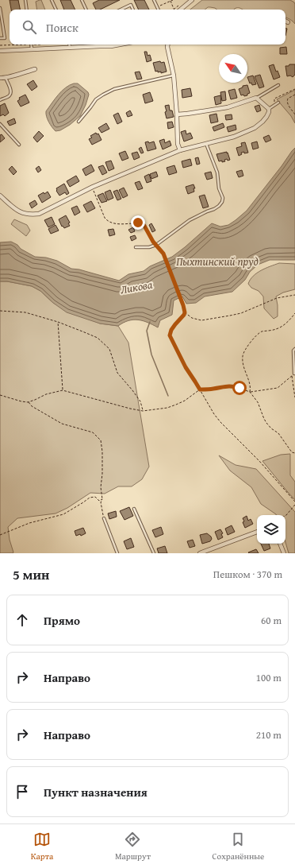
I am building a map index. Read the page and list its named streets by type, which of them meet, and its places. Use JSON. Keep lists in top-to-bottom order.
{
  "water": ["Пыхтинский пруд", "Ликова"],
  "north": "top left",
  "page": {
    "search": "Поиск",
    "heading": ["5 мин", "Пешком · 370 m"],
    "list": [
      ["Прямо", "60 m"],
      ["Направо", "100 m"],
      ["Направо", "210 m"],
      "Пункт назначения"
    ],
    "nav": ["Карта", "Маршрут", "Сохранённые"]
  }
}
